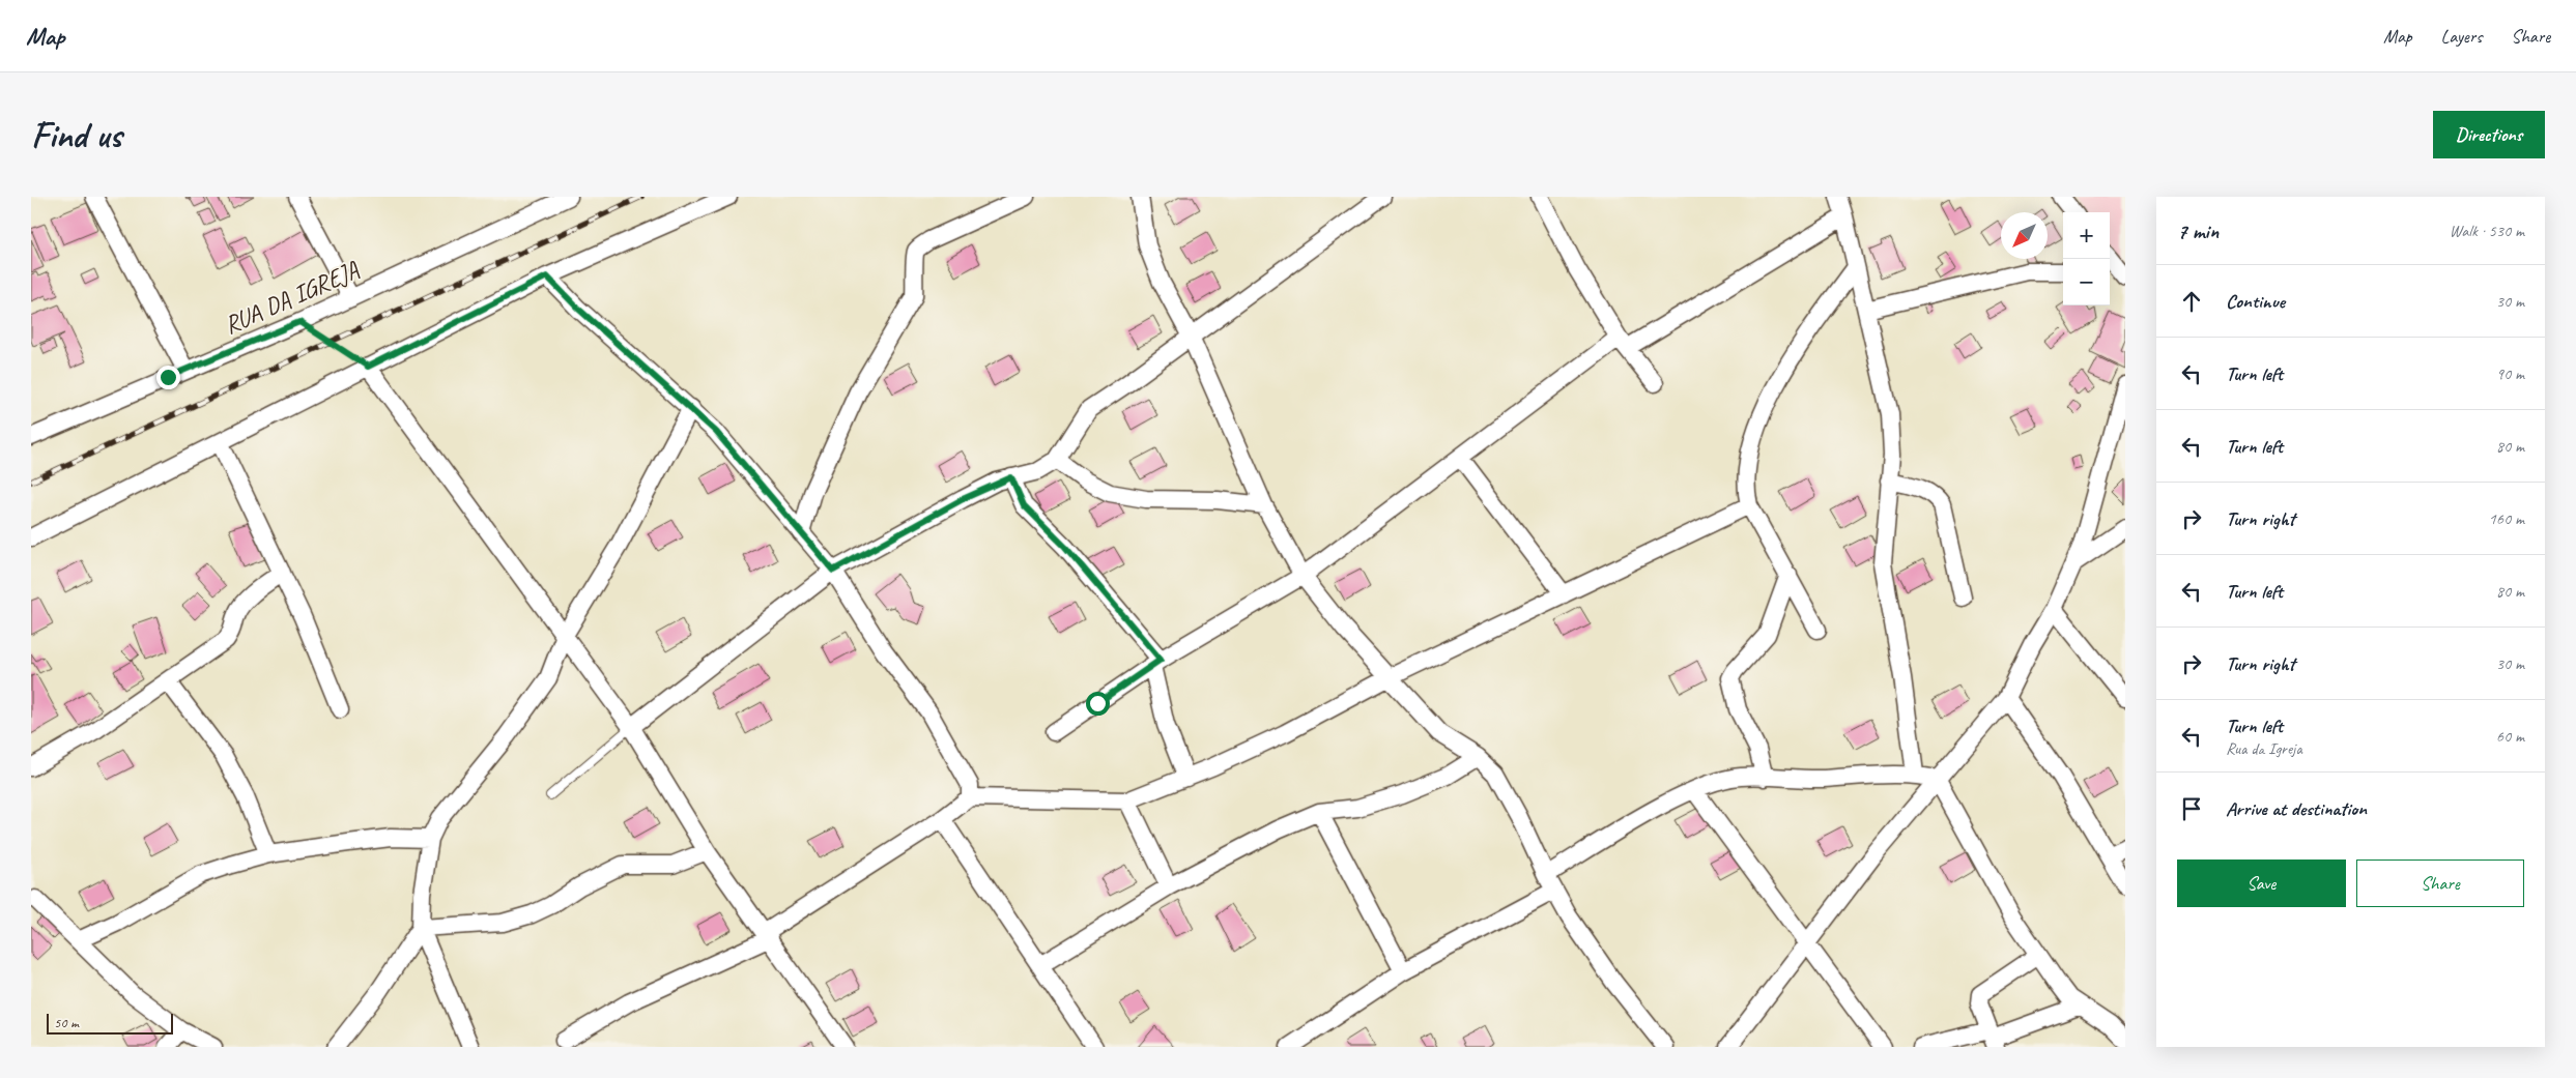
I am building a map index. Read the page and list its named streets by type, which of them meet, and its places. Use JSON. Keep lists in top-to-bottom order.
{
  "streets": {
    "street": ["RUA DA IGREJA"]
  },
  "scale_bar": "50 m",
  "north": "bottom left",
  "page": {
    "header": "Map",
    "nav": ["Map", "Layers", "Share"],
    "buttons": [
      "Directions",
      ["Save", "Share"]
    ],
    "title": "Find us",
    "heading": ["7 min", "Walk · 530 m"],
    "map_buttons": ["+", "−"],
    "list": [
      ["Continue", "30 m"],
      ["Turn left", "90 m"],
      ["Turn left", "80 m"],
      ["Turn right", "160 m"],
      ["Turn left", "80 m"],
      ["Turn right", "30 m"],
      ["Turn left", "Rua da Igreja", "60 m"],
      "Arrive at destination"
    ],
    "scale": "50 m"
  }
}
